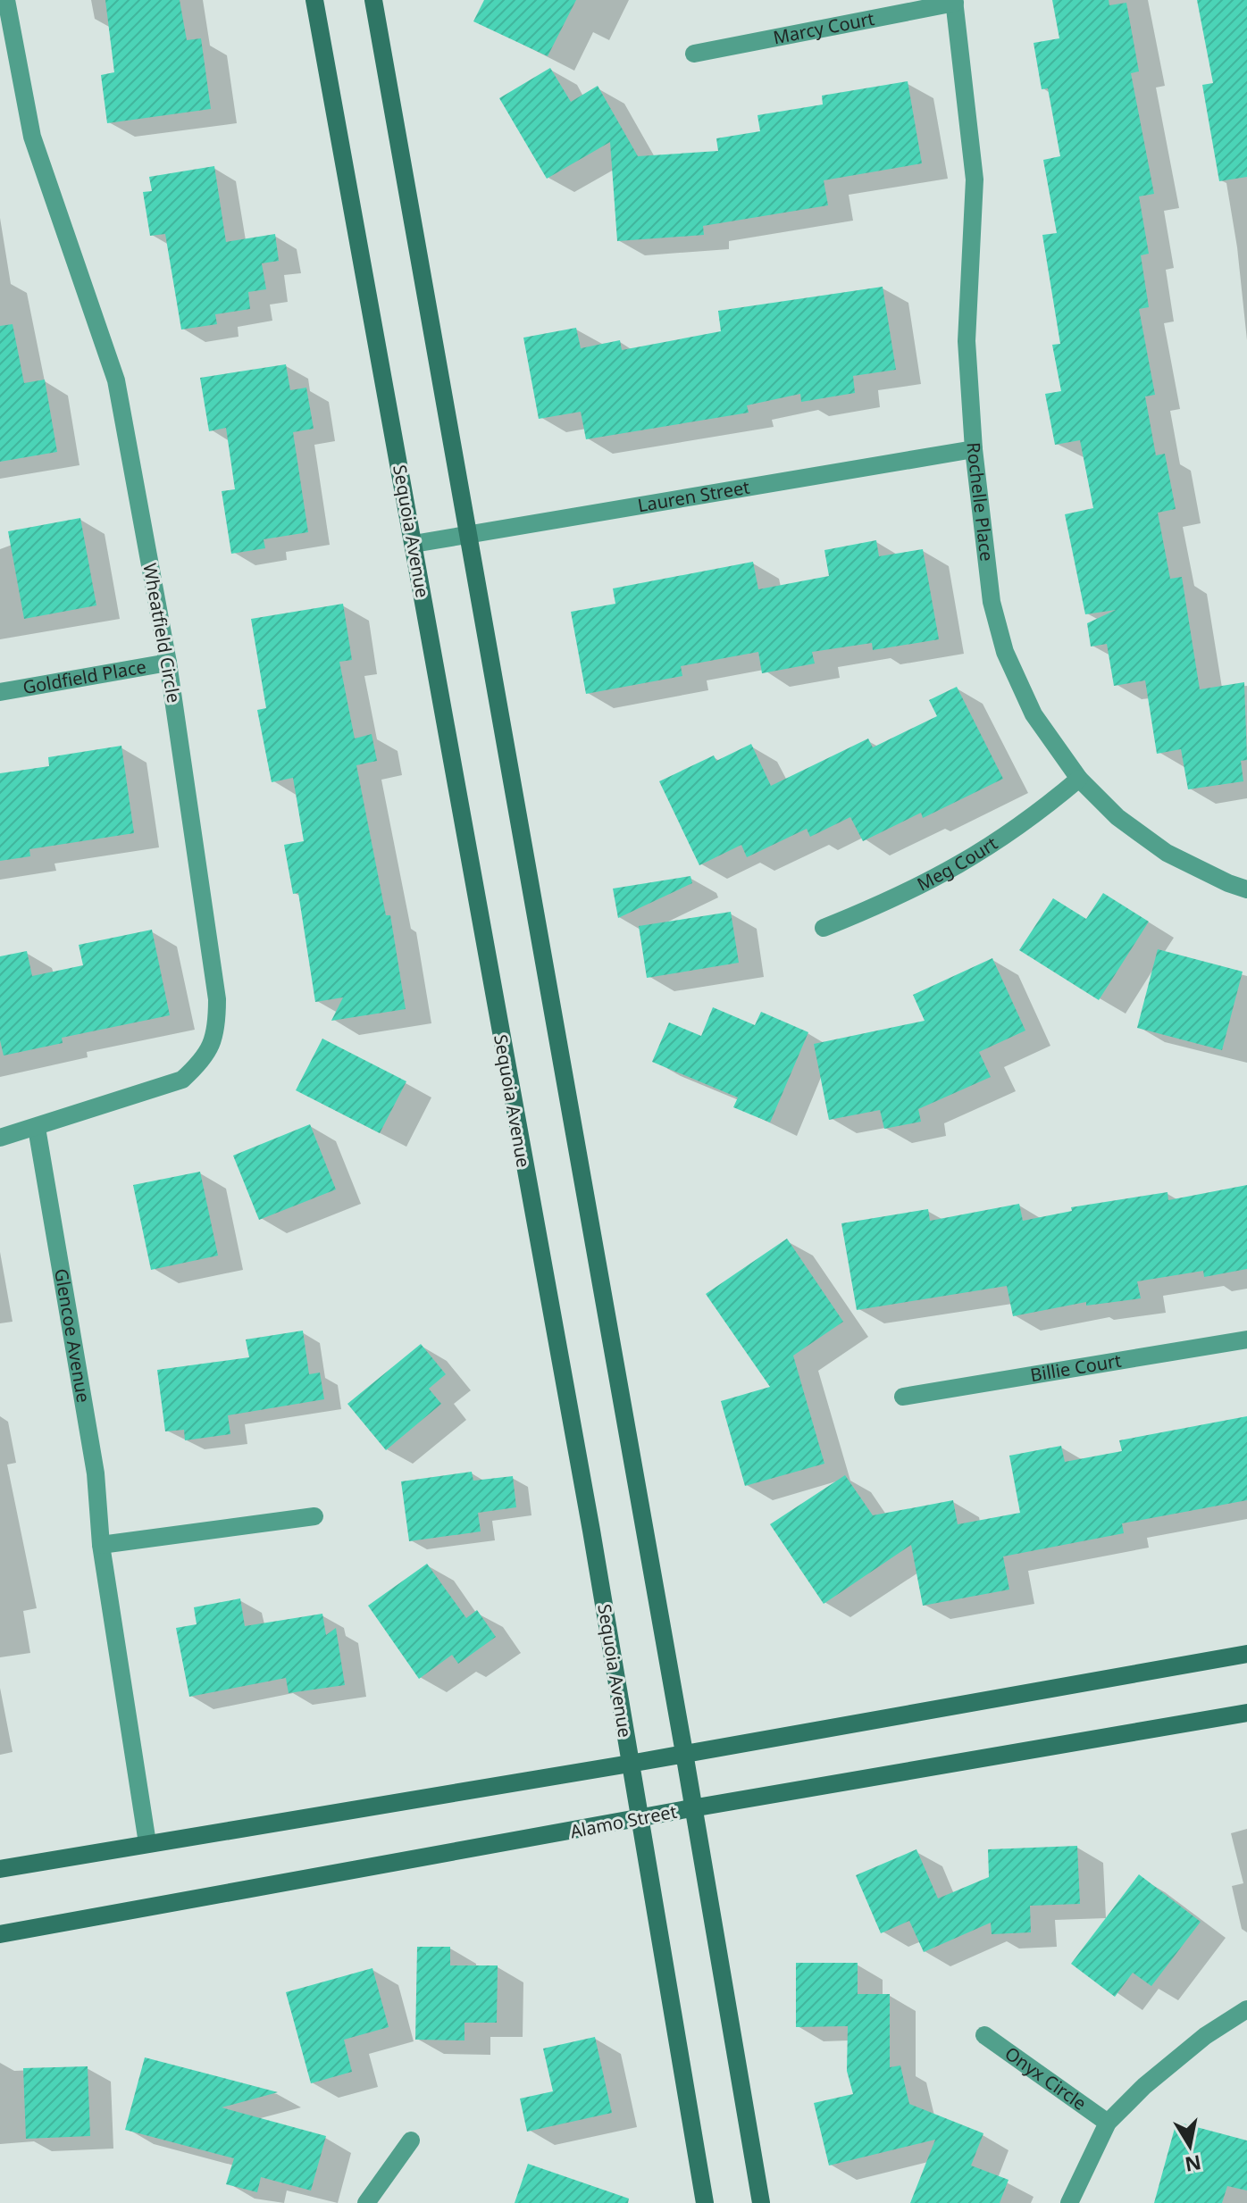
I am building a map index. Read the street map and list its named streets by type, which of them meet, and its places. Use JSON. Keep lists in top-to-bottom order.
{
  "streets": {
    "main road": ["Sequoia Avenue", "Alamo Street"],
    "street": [
      "Marcy Court",
      "Lauren Street",
      "Rochelle Place",
      "Wheatfield Circle",
      "Goldfield Place",
      "Meg Court",
      "Glencoe Avenue",
      "Billie Court",
      "Onyx Circle"
    ]
  },
  "crossings": [
    ["Marcy Court", "Rochelle Place"],
    ["Lauren Street", "Rochelle Place"],
    ["Lauren Street", "Sequoia Avenue"],
    ["Rochelle Place", "Meg Court"],
    ["Sequoia Avenue", "Alamo Street"],
    ["Wheatfield Circle", "Goldfield Place"],
    ["Wheatfield Circle", "Glencoe Avenue"]
  ],
  "north": "bottom"
}
